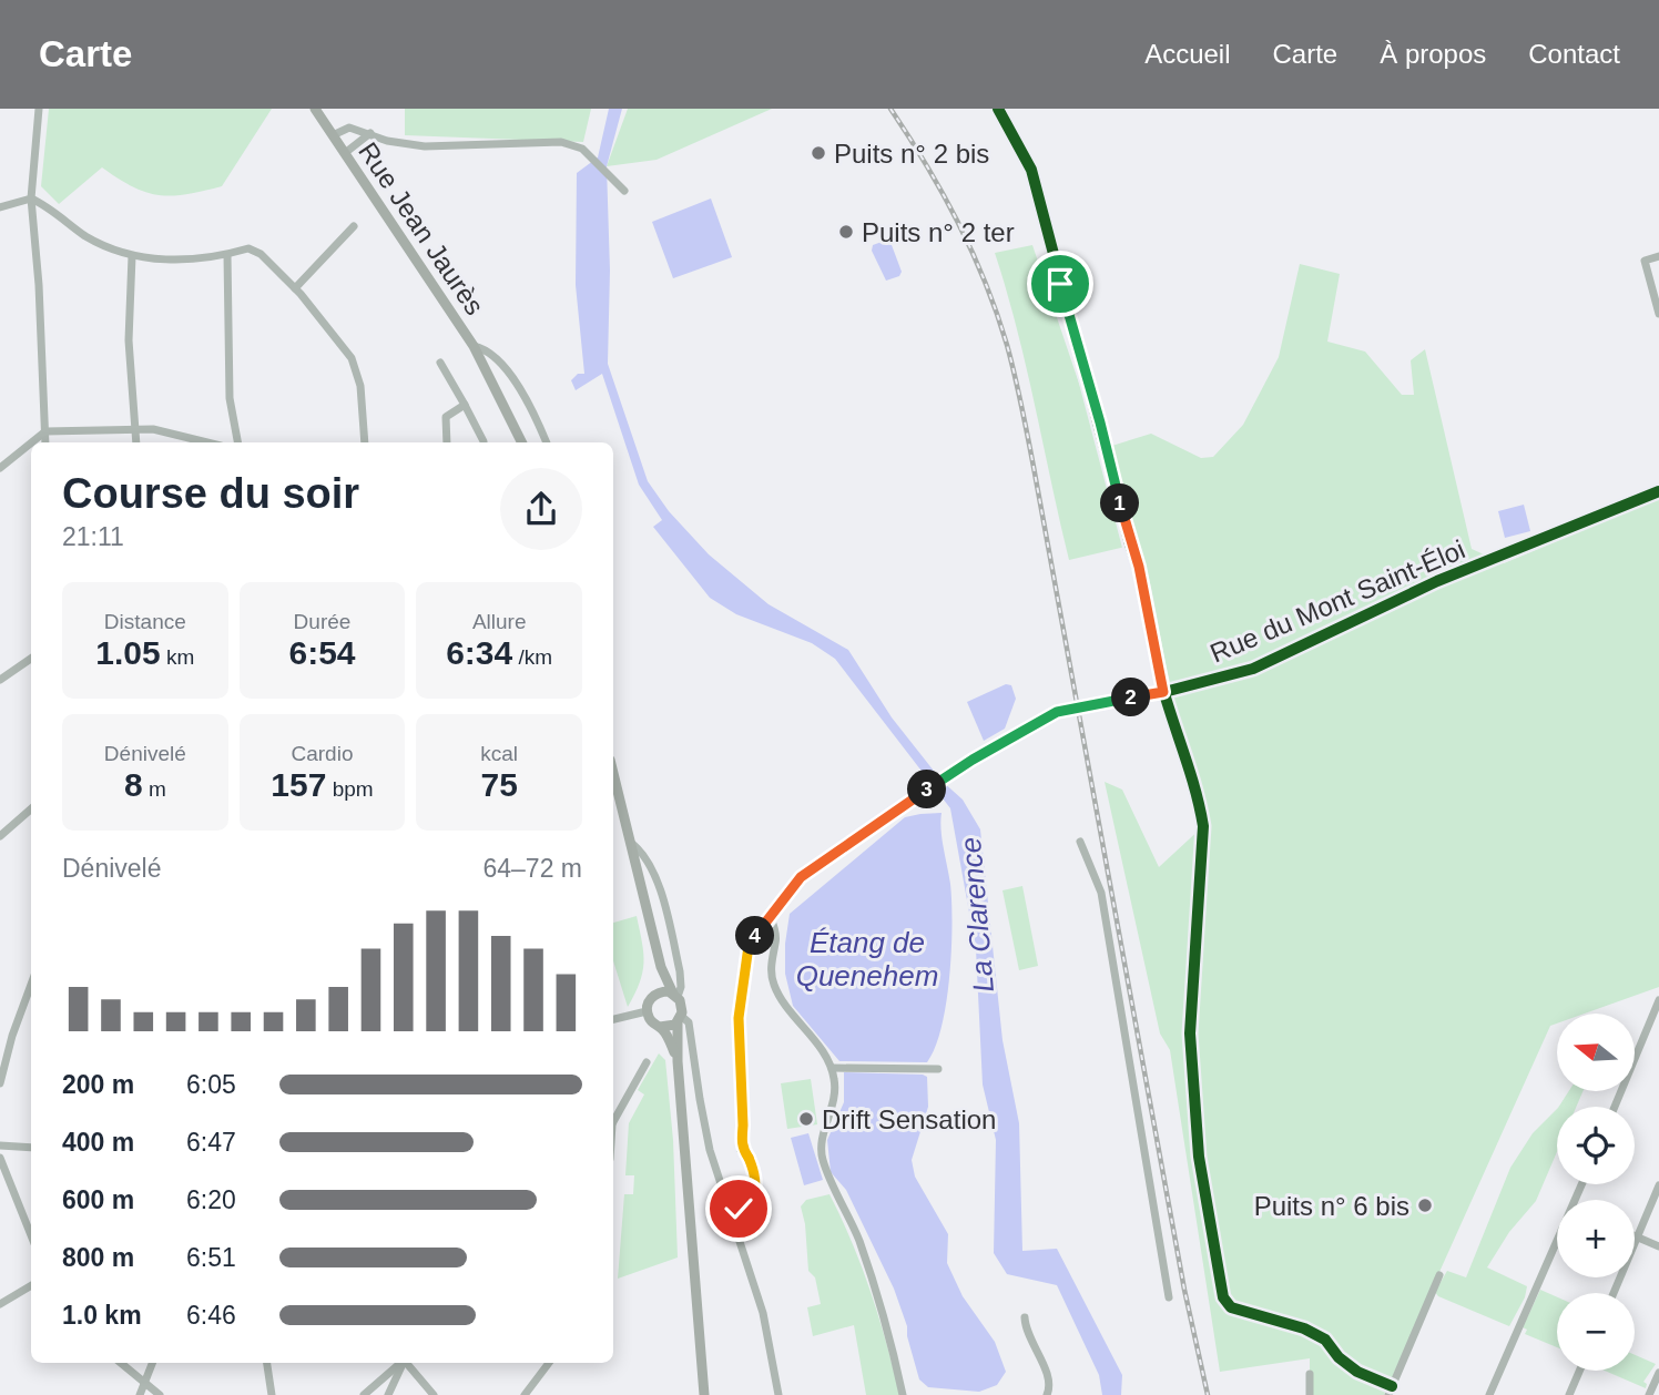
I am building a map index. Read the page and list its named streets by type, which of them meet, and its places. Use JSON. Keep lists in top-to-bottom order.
{
  "streets": {
    "main road": ["Rue Jean Jaurès"],
    "street": ["Rue du Mont Saint-Éloi"]
  },
  "water": ["La Clarence", "Étang de Quenehem"],
  "places": [
    "Puits n° 2 bis",
    "Puits n° 2 ter",
    "Drift Sensation",
    "Puits n° 6 bis"
  ],
  "north": "left",
  "page": {
    "header": "Carte",
    "nav": [
      "Accueil",
      "Carte",
      "À propos",
      "Contact"
    ],
    "heading": ["Course du soir", "21:11"],
    "pins": [
      "1",
      "2",
      "3",
      "4"
    ],
    "stats": [
      ["Distance", "1.05 km"],
      ["Durée", "6:54"],
      ["Allure", "6:34 /km"],
      ["Dénivelé", "8 m"],
      ["Cardio", "157 bpm"],
      ["kcal", "75"]
    ],
    "chart": ["Dénivelé", "64–72 m"],
    "map_buttons": ["+", "−"],
    "list": [
      {
        "name": "200 m",
        "note": "6:05"
      },
      {
        "name": "400 m",
        "note": "6:47"
      },
      {
        "name": "600 m",
        "note": "6:20"
      },
      {
        "name": "800 m",
        "note": "6:51"
      },
      {
        "name": "1.0 km",
        "note": "6:46"
      }
    ]
  }
}
